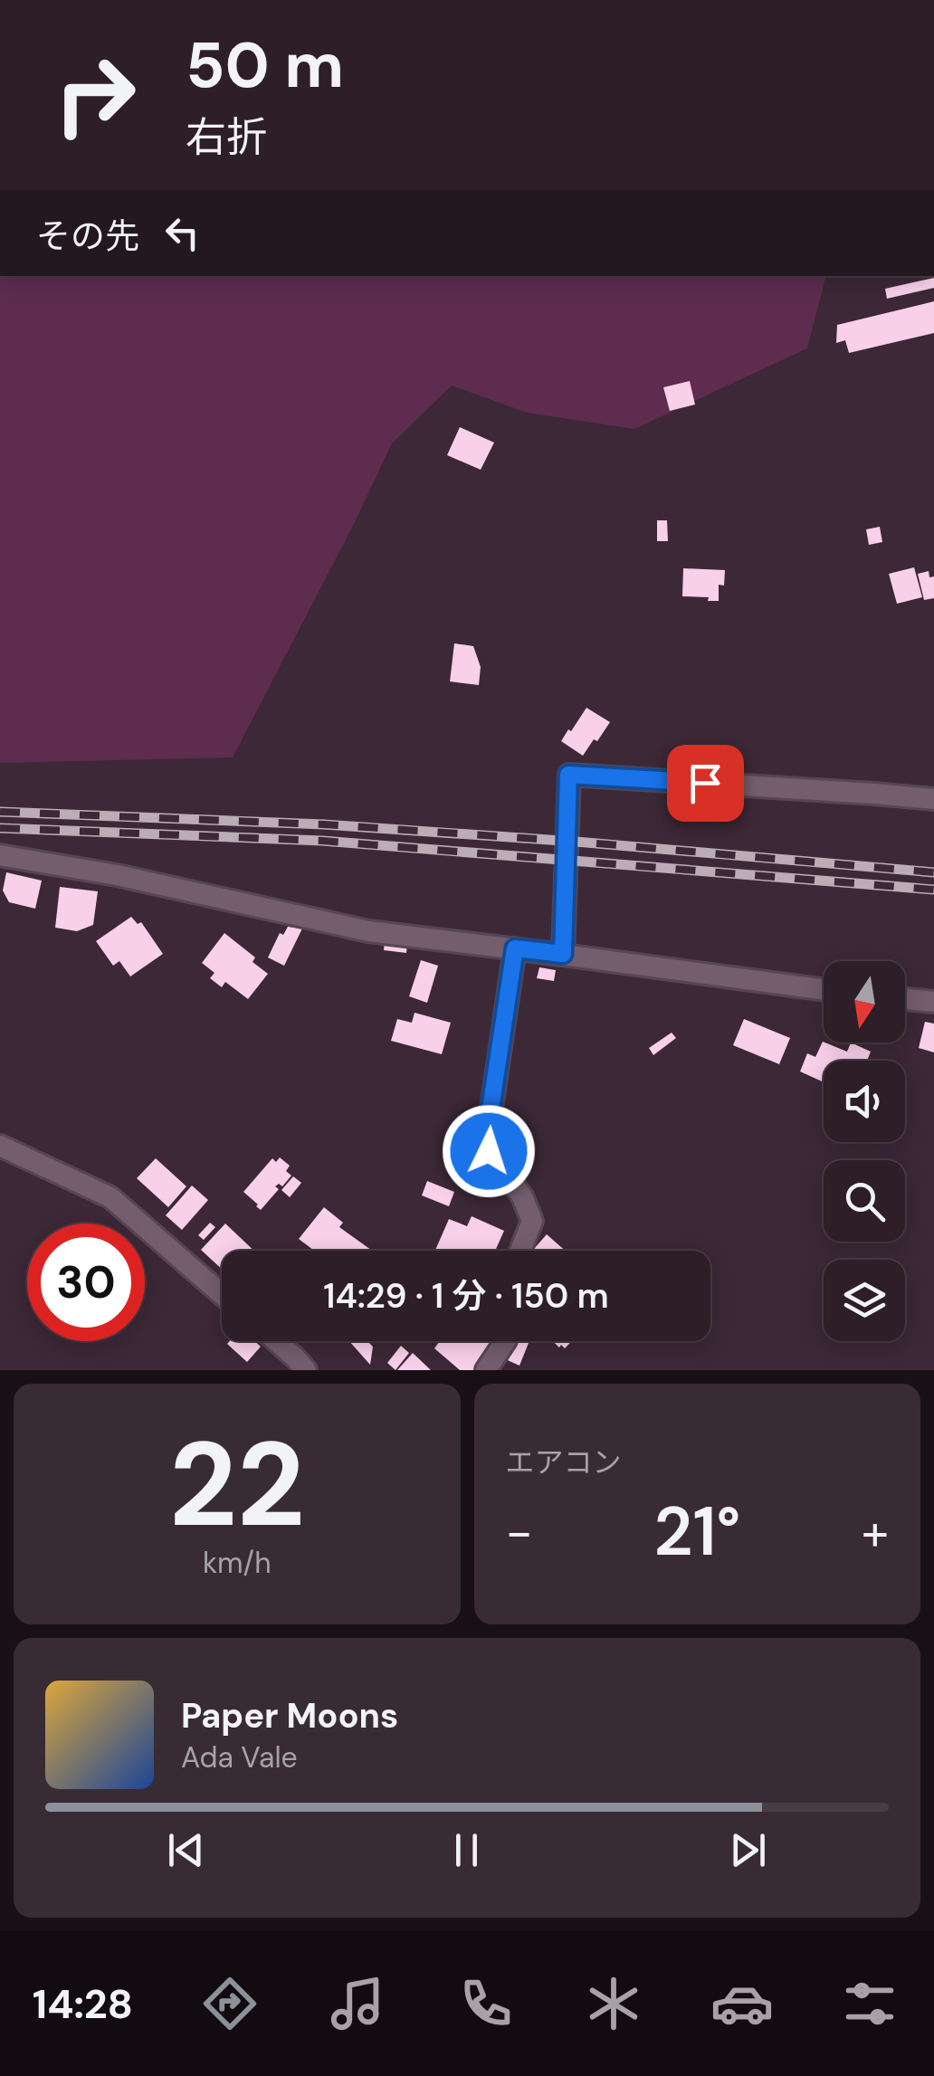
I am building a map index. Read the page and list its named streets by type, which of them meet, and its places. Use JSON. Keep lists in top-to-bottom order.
{
  "north": "bottom",
  "page": {
    "turn": ["50 m", "右折"],
    "then": "その先",
    "limit": "30",
    "trip": "14:29 · 1 分 · 150 m",
    "tile": [
      ["22", "km/h"],
      "エアコン"
    ],
    "heat": ["−", "21°", "+"],
    "song": ["Paper Moons", "Ada Vale"],
    "tabs": "14:28"
  }
}
